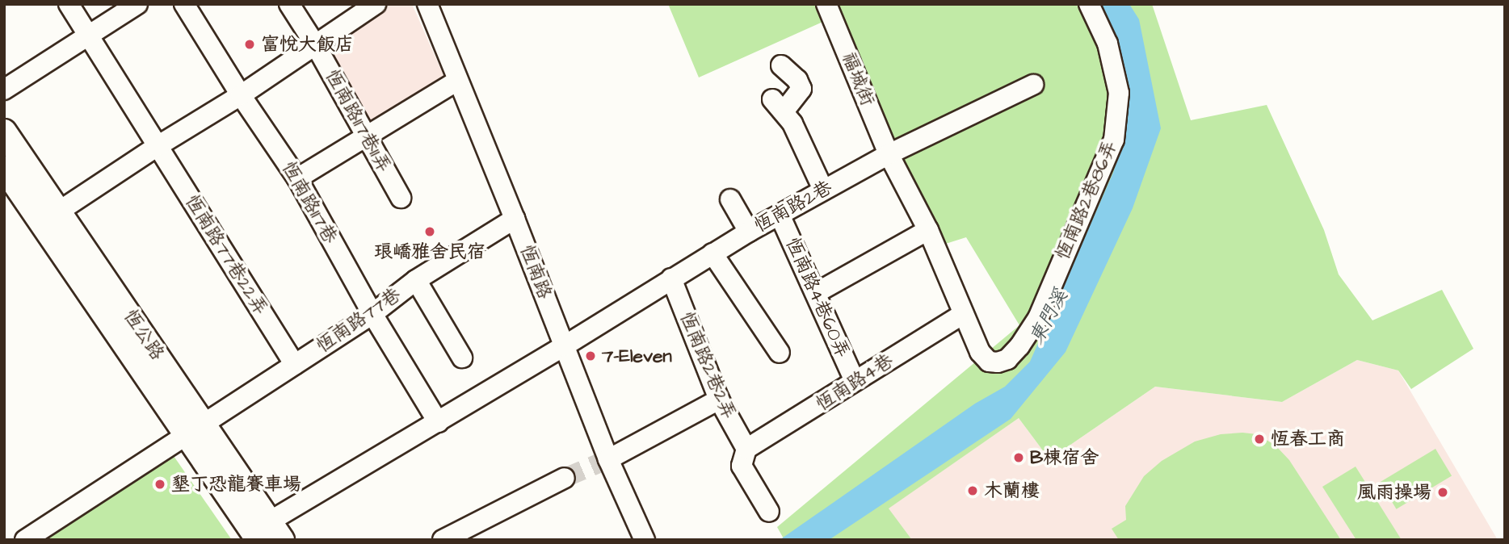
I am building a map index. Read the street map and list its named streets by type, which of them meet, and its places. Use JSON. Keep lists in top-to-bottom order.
{
  "streets": {
    "main road": ["恆公路"],
    "street": [
      "福城街",
      "恆南路117巷11弄",
      "恆南路2巷86弄",
      "恆南路117巷",
      "恆南路2巷",
      "恆南路77巷22弄",
      "恆南路",
      "恆南路4巷60弄",
      "恆南路77巷",
      "恆南路2巷2弄",
      "恆南路4巷"
    ]
  },
  "crossings": [
    ["福城街", "恆南路2巷86弄"],
    ["福城街", "恆南路2巷"],
    ["恆南路2巷86弄", "恆南路2巷"],
    ["恆南路2巷86弄", "恆南路4巷"],
    ["恆南路117巷", "恆南路2巷"],
    ["恆南路117巷", "恆南路77巷"],
    ["恆南路2巷", "恆南路"],
    ["恆南路2巷", "恆南路4巷60弄"],
    ["恆南路2巷", "恆公路"],
    ["恆南路2巷", "恆南路2巷2弄"],
    ["恆南路77巷22弄", "恆南路77巷"],
    ["恆南路", "恆南路77巷"],
    ["恆南路4巷60弄", "恆南路4巷"],
    ["恆南路77巷", "恆公路"],
    ["恆南路2巷2弄", "恆南路4巷"]
  ],
  "water": ["東門溪"],
  "places": [
    "富悅大飯店",
    "琅嶠雅舍民宿",
    "7-Eleven",
    "恆春工商",
    "B棟宿舍",
    "墾丁恐龍賽車場",
    "木蘭樓",
    "風雨操場"
  ]
}
